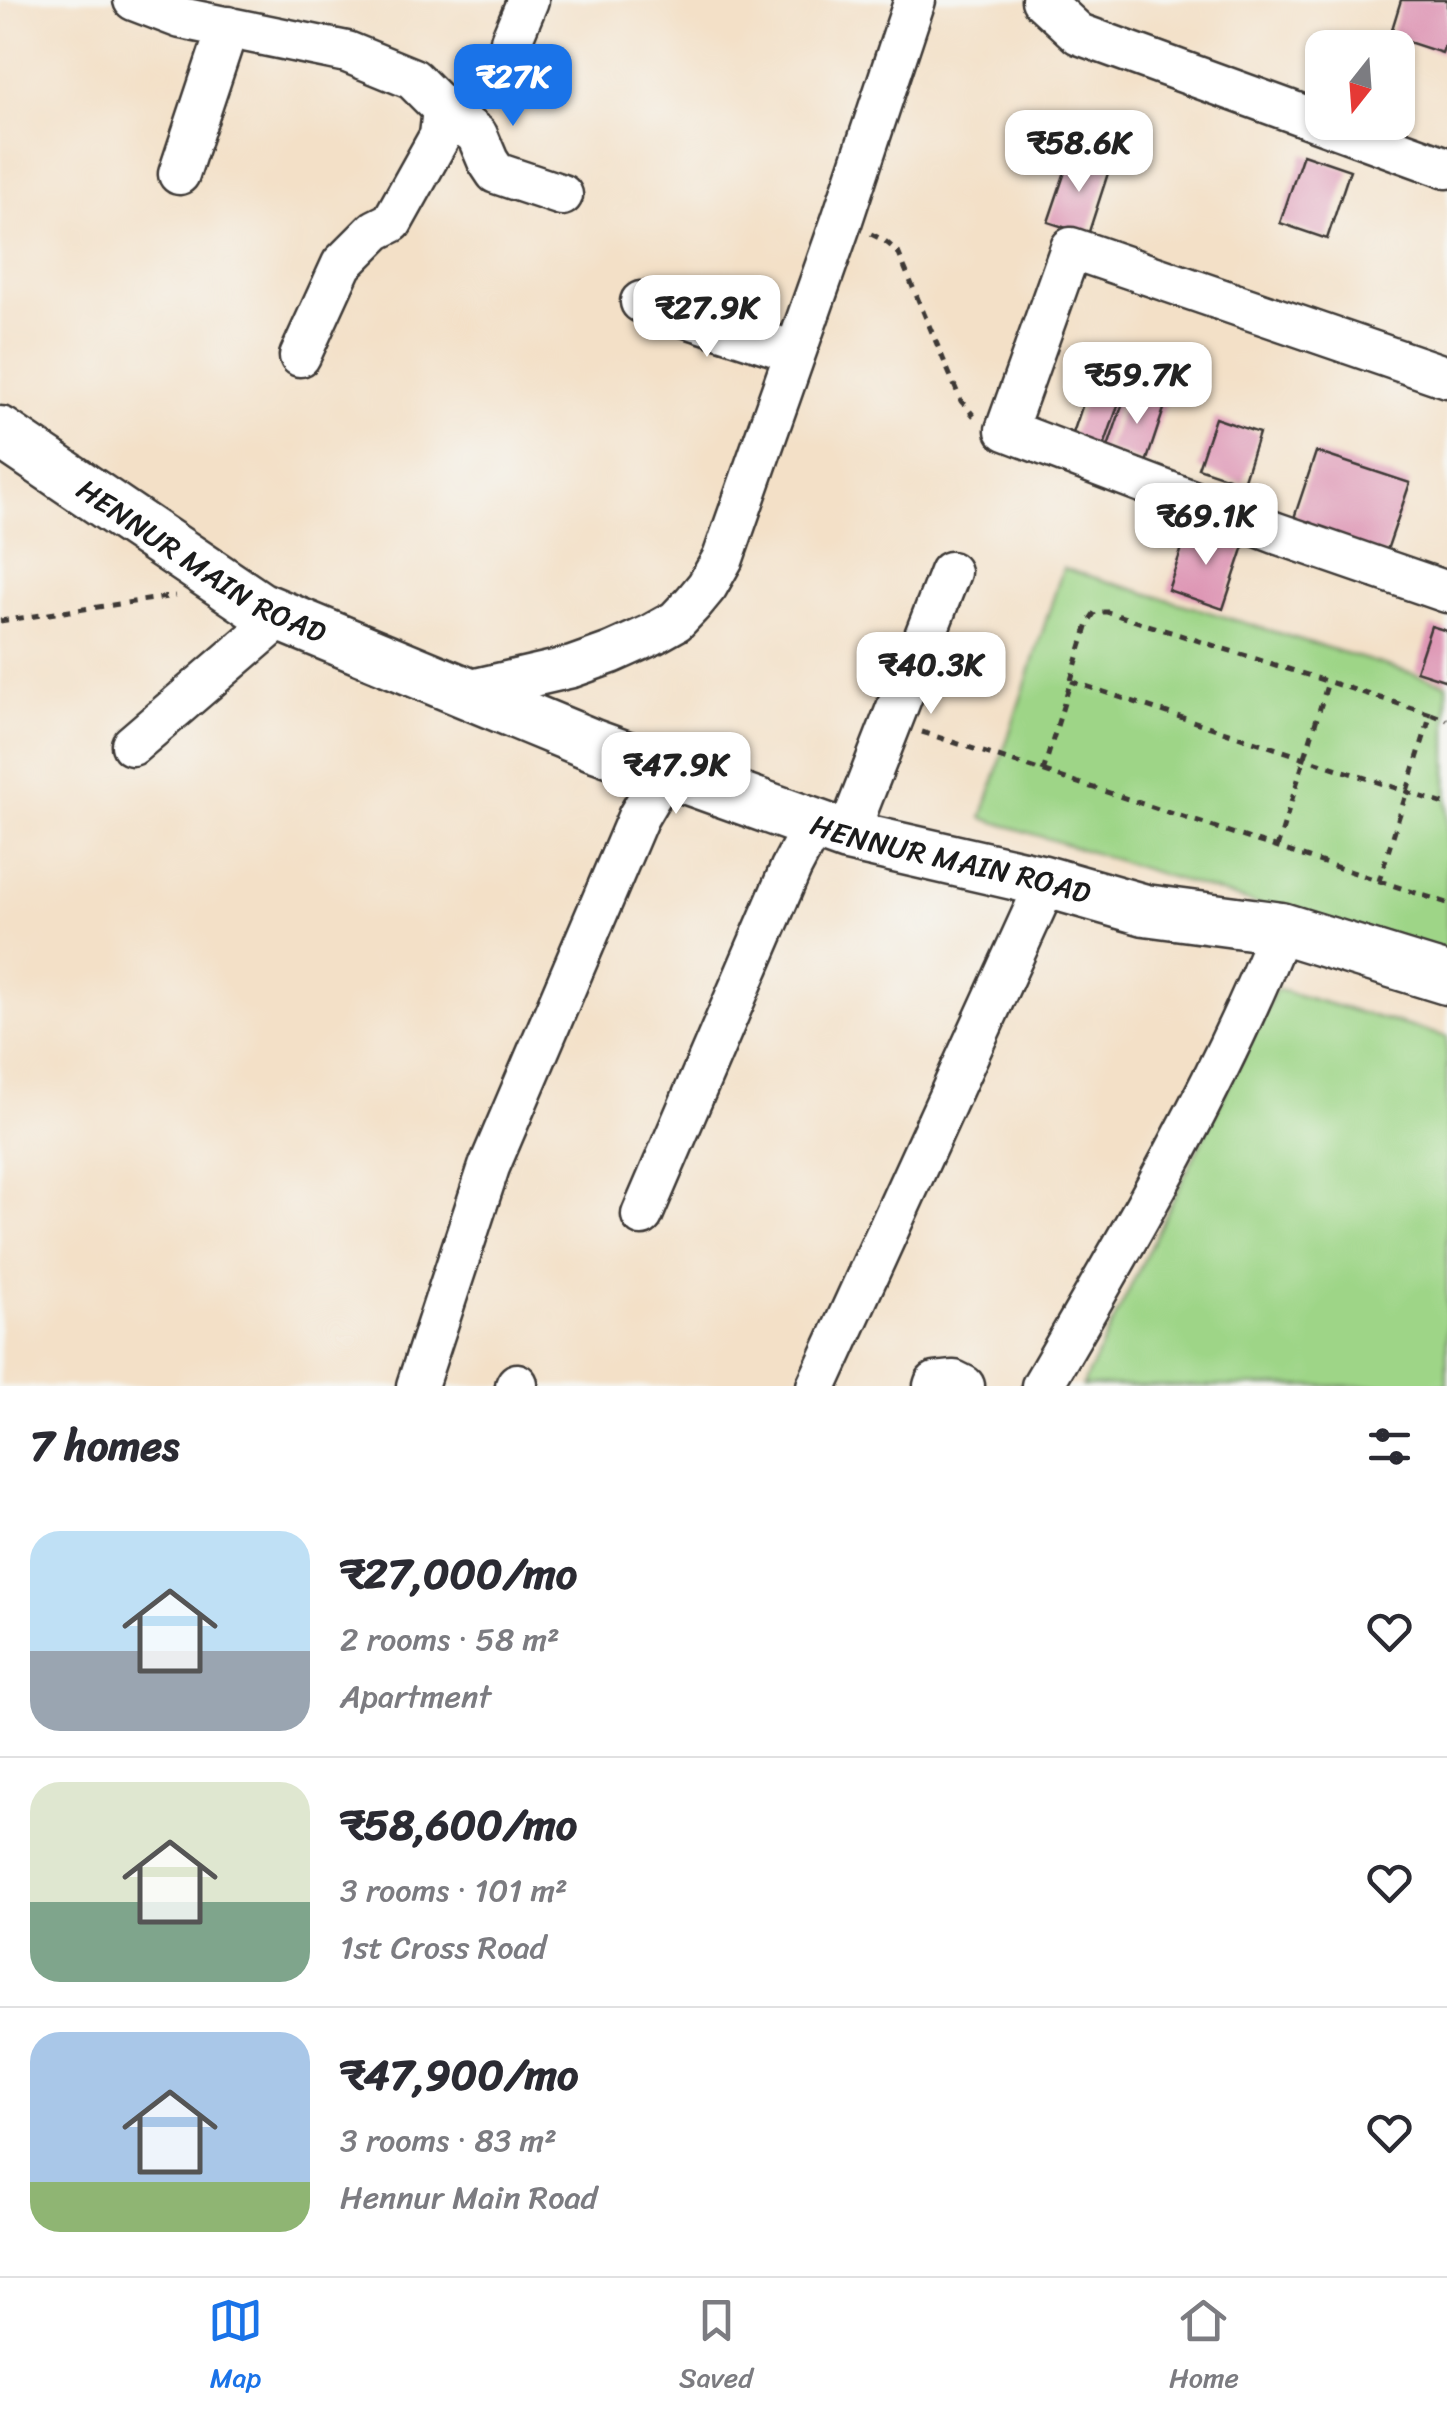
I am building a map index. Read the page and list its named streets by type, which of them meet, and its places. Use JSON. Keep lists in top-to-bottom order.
{
  "streets": {
    "main road": ["HENNUR MAIN ROAD"]
  },
  "north": "bottom",
  "page": {
    "price": [
      "₹27K",
      "₹58.6K",
      "₹27.9K",
      "₹59.7K",
      "₹69.1K",
      "₹40.3K",
      "₹47.9K"
    ],
    "heading": "7 homes",
    "list": [
      {
        "name": "₹27,000/mo",
        "note": "2 rooms · 58 m² · Apartment"
      },
      {
        "name": "₹58,600/mo",
        "note": "3 rooms · 101 m² · 1st Cross Road"
      },
      {
        "name": "₹47,900/mo",
        "note": "3 rooms · 83 m² · Hennur Main Road"
      }
    ],
    "tabs": ["Map", "Saved", "Home"]
  }
}
